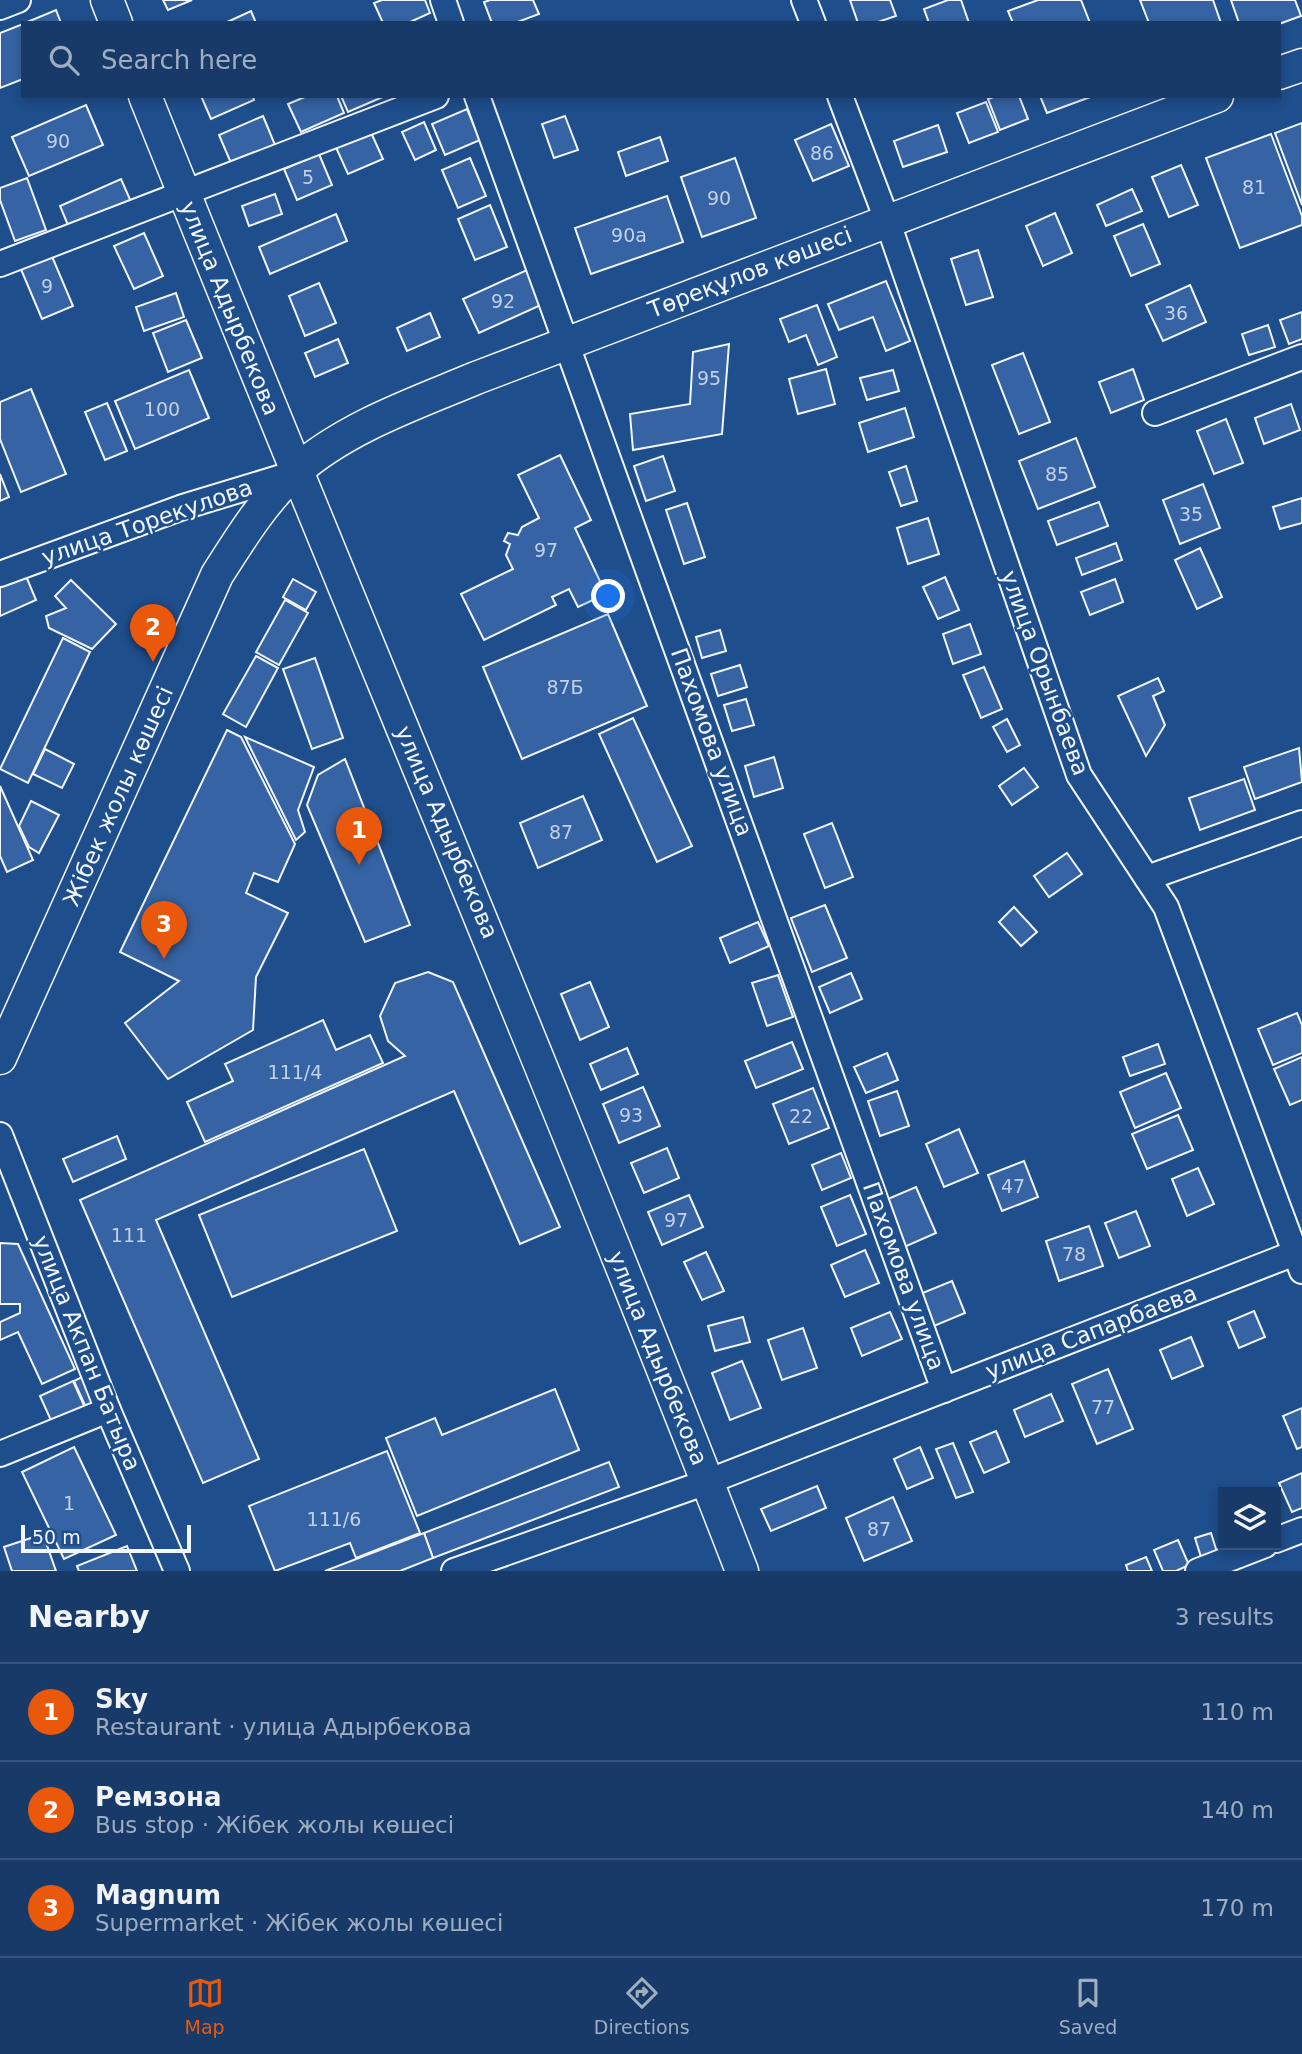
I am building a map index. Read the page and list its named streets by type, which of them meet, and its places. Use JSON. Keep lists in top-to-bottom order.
{
  "streets": {
    "main road": ["Төреқұлов көшесі", "улица Адырбекова", "Жібек жолы көшесі"],
    "street": [
      "улица Торекулова",
      "улица Орынбаева",
      "Пахомова улица",
      "улица Сапарбаева",
      "улица Акпан Батыра"
    ]
  },
  "crossings": [
    ["Төреқұлов көшесі", "улица Адырбекова"],
    ["Төреқұлов көшесі", "улица Торекулова"],
    ["Төреқұлов көшесі", "улица Орынбаева"],
    ["Төреқұлов көшесі", "Пахомова улица"],
    ["Төреқұлов көшесі", "Жібек жолы көшесі"],
    ["улица Адырбекова", "улица Торекулова"],
    ["улица Адырбекова", "Жібек жолы көшесі"],
    ["улица Адырбекова", "улица Сапарбаева"],
    ["улица Торекулова", "Жібек жолы көшесі"],
    ["улица Орынбаева", "улица Сапарбаева"],
    ["Пахомова улица", "улица Сапарбаева"]
  ],
  "house_numbers": [
    "90",
    "86",
    "5",
    "81",
    "90",
    "90а",
    "9",
    "92",
    "36",
    "95",
    "100",
    "85",
    "35",
    "97",
    "87Б",
    "87",
    "111/4",
    "93",
    "22",
    "47",
    "97",
    "111",
    "78",
    "77",
    "1",
    "111/6",
    "87"
  ],
  "scale_bar": "50 m",
  "page": {
    "search": "Search here",
    "pins": ["2", "1", "3"],
    "scale": "50 m",
    "heading": ["Nearby", "3 results"],
    "list": [
      {
        "mark": "1",
        "name": "Sky",
        "note": "Restaurant · улица Адырбекова",
        "value": "110 m"
      },
      {
        "mark": "2",
        "name": "Ремзона",
        "note": "Bus stop · Жібек жолы көшесі",
        "value": "140 m"
      },
      {
        "mark": "3",
        "name": "Magnum",
        "note": "Supermarket · Жібек жолы көшесі",
        "value": "170 m"
      }
    ],
    "nav": ["Map", "Directions", "Saved"]
  }
}
